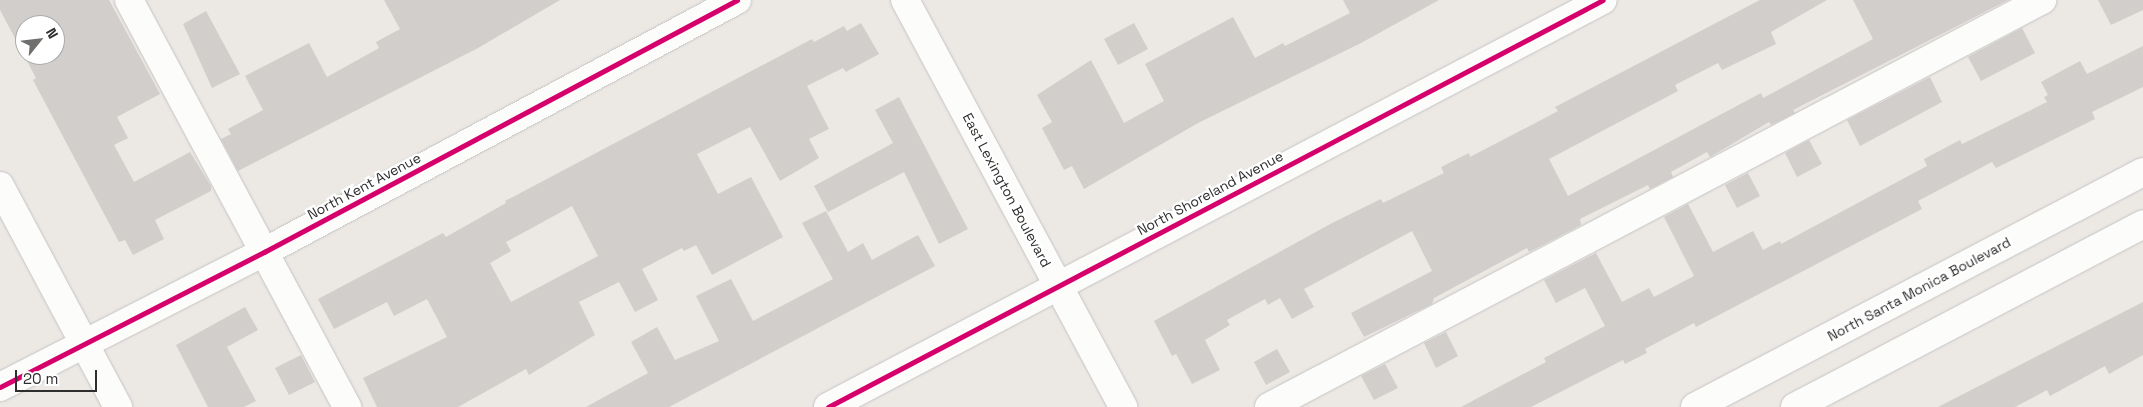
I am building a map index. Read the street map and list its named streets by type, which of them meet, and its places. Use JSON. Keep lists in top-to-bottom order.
{
  "streets": {
    "street": [
      "North Kent Avenue",
      "East Lexington Boulevard",
      "North Shoreland Avenue",
      "North Santa Monica Boulevard"
    ]
  },
  "crossings": [
    ["East Lexington Boulevard", "North Shoreland Avenue"]
  ],
  "scale_bar": "20 m",
  "north": "top right"
}
